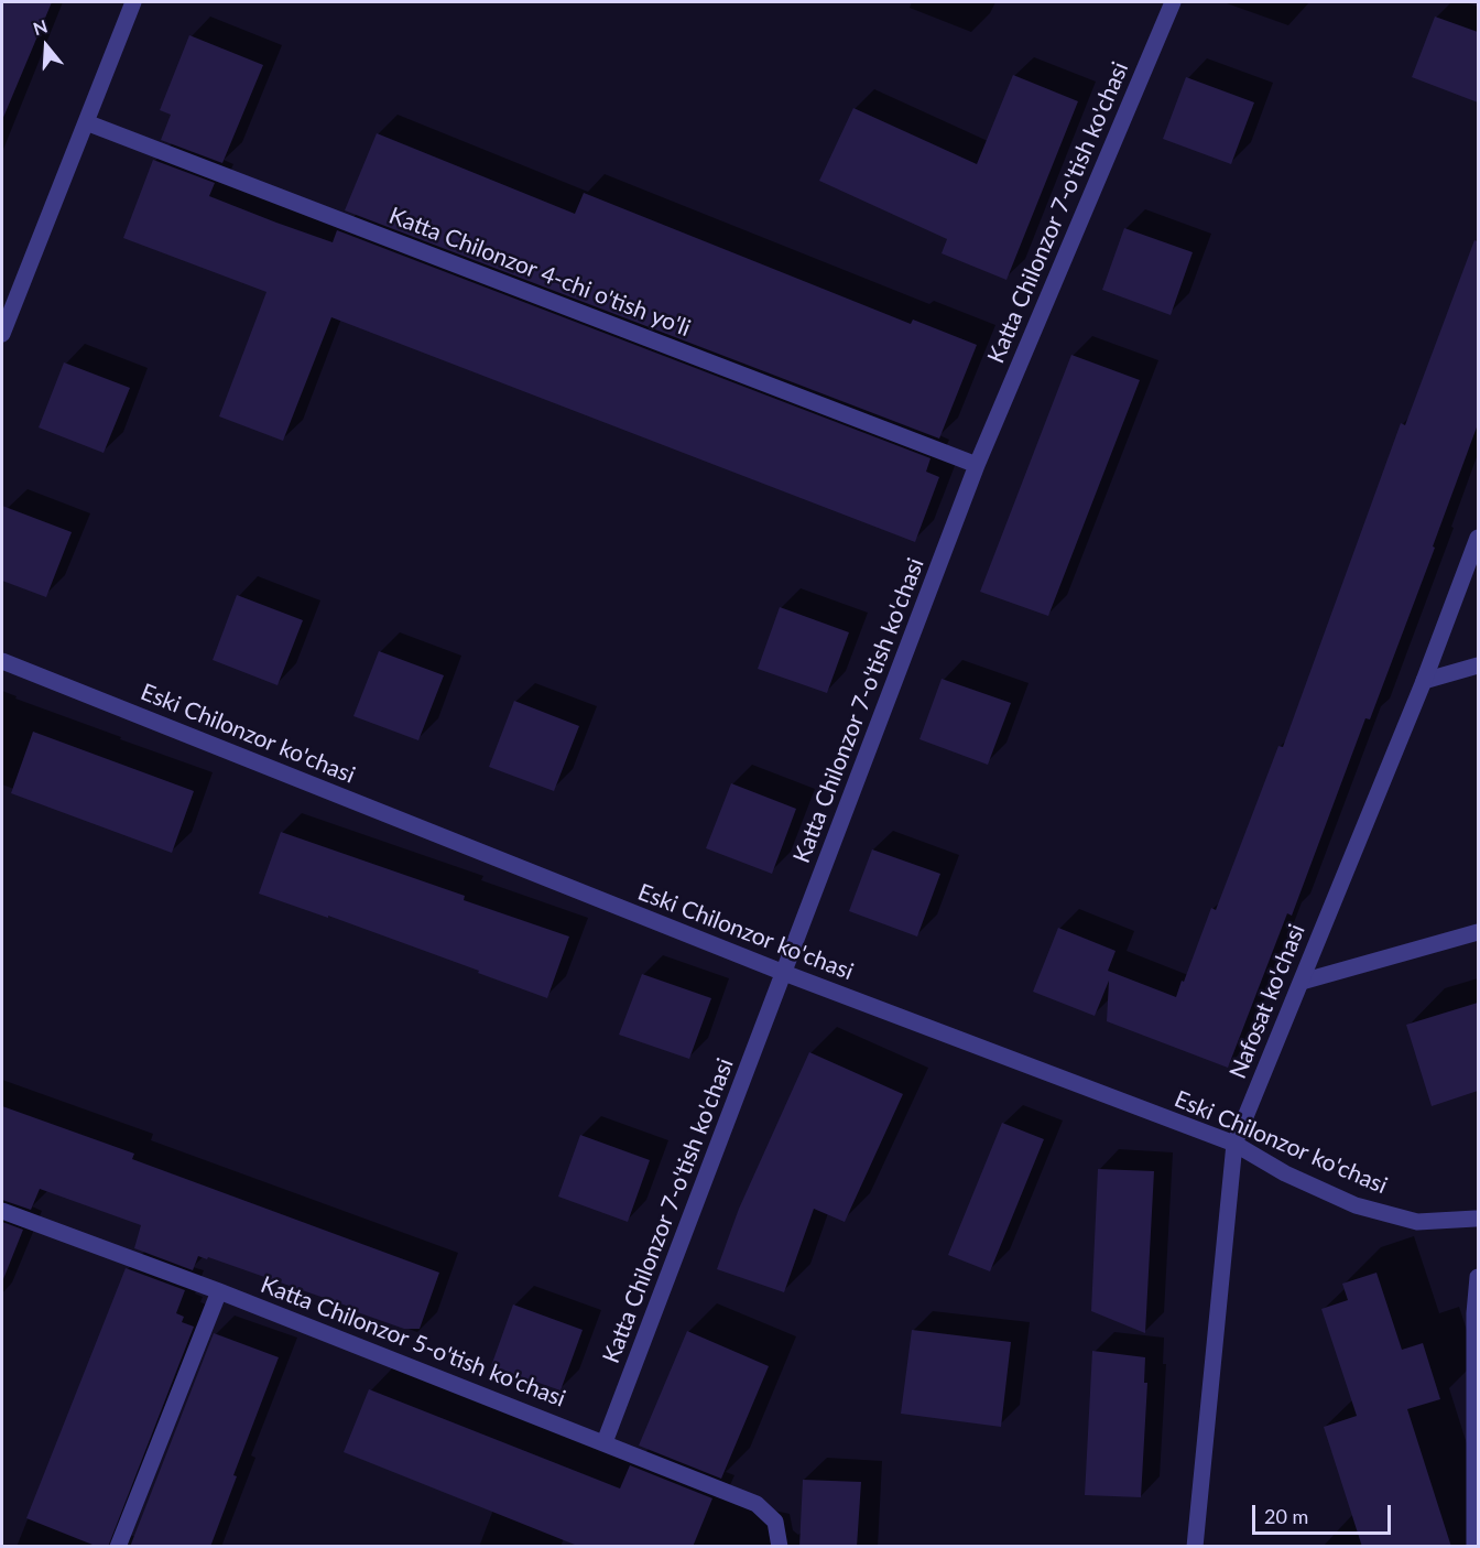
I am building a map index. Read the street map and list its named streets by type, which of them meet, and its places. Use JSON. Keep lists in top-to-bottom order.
{
  "streets": {
    "street": [
      "Katta Chilonzor 7-o'tish ko'chasi",
      "Katta Chilonzor 4-chi o'tish yo'li",
      "Eski Chilonzor ko'chasi",
      "Nafosat ko'chasi",
      "Katta Chilonzor 5-o'tish ko'chasi"
    ]
  },
  "crossings": [
    ["Katta Chilonzor 7-o'tish ko'chasi", "Katta Chilonzor 4-chi o'tish yo'li"],
    ["Katta Chilonzor 7-o'tish ko'chasi", "Eski Chilonzor ko'chasi"],
    ["Katta Chilonzor 7-o'tish ko'chasi", "Katta Chilonzor 5-o'tish ko'chasi"],
    ["Eski Chilonzor ko'chasi", "Nafosat ko'chasi"]
  ],
  "scale_bar": "20 m",
  "north": "top"
}
